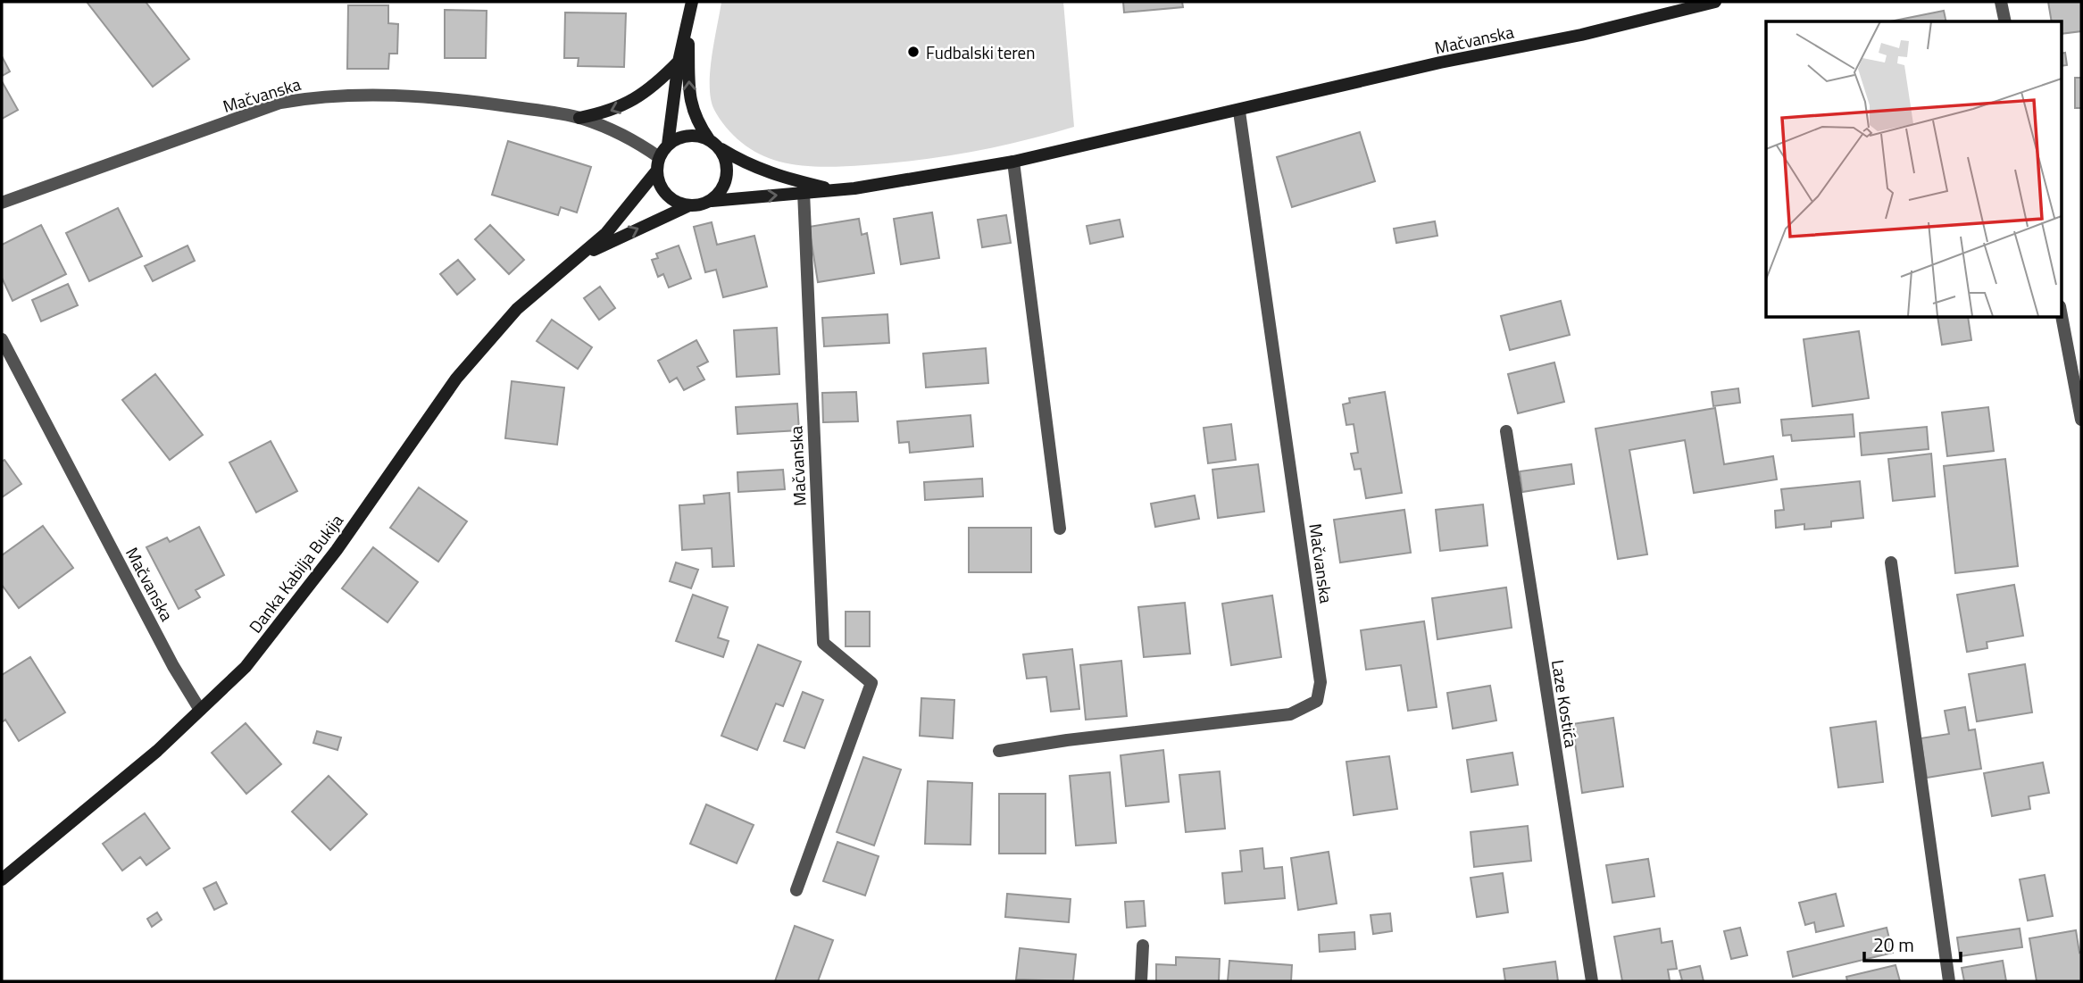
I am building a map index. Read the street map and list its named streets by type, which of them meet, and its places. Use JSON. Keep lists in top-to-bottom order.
{
  "streets": {
    "street": ["Mačvanska", "Danka Kabilja Bukija", "Laze Kostića"]
  },
  "crossings": [
    ["Mačvanska", "Danka Kabilja Bukija"]
  ],
  "places": ["Fudbalski teren"],
  "scale_bar": "20 m"
}
